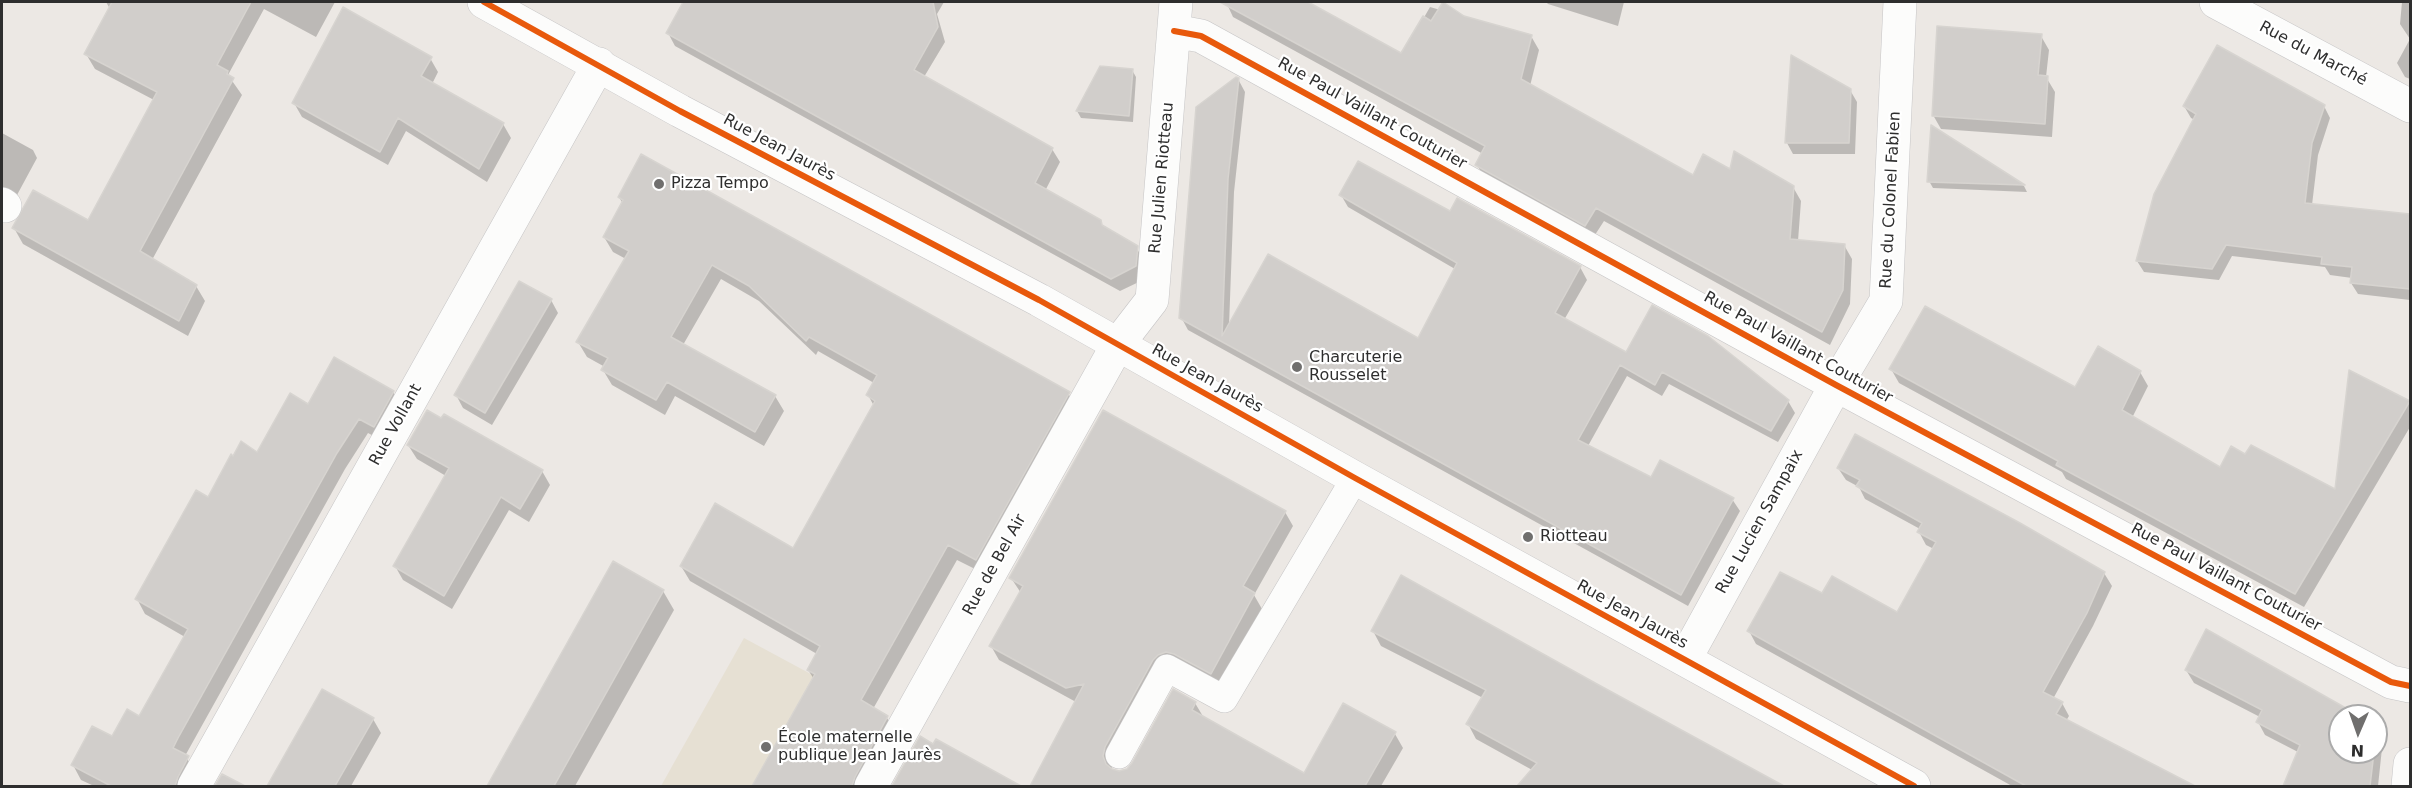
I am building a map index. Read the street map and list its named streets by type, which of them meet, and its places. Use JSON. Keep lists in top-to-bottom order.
{
  "streets": {
    "street": [
      "Rue du Marché",
      "Rue Paul Vaillant Couturier",
      "Rue Jean Jaurès",
      "Rue Julien Riotteau",
      "Rue du Colonel Fabien",
      "Rue Vollant",
      "Rue Lucien Sampaix",
      "Rue de Bel Air"
    ]
  },
  "crossings": [
    ["Rue Paul Vaillant Couturier", "Rue Julien Riotteau"],
    ["Rue Paul Vaillant Couturier", "Rue du Colonel Fabien"],
    ["Rue Paul Vaillant Couturier", "Rue Lucien Sampaix"],
    ["Rue Jean Jaurès", "Rue Julien Riotteau"],
    ["Rue Jean Jaurès", "Rue Vollant"],
    ["Rue Jean Jaurès", "Rue Lucien Sampaix"],
    ["Rue Jean Jaurès", "Rue de Bel Air"],
    ["Rue Julien Riotteau", "Rue de Bel Air"],
    ["Rue du Colonel Fabien", "Rue Lucien Sampaix"]
  ],
  "places": [
    "Pizza Tempo",
    "Charcuterie Rousselet",
    "Riotteau",
    "École maternelle publique Jean Jaurès"
  ],
  "north": "bottom"
}
